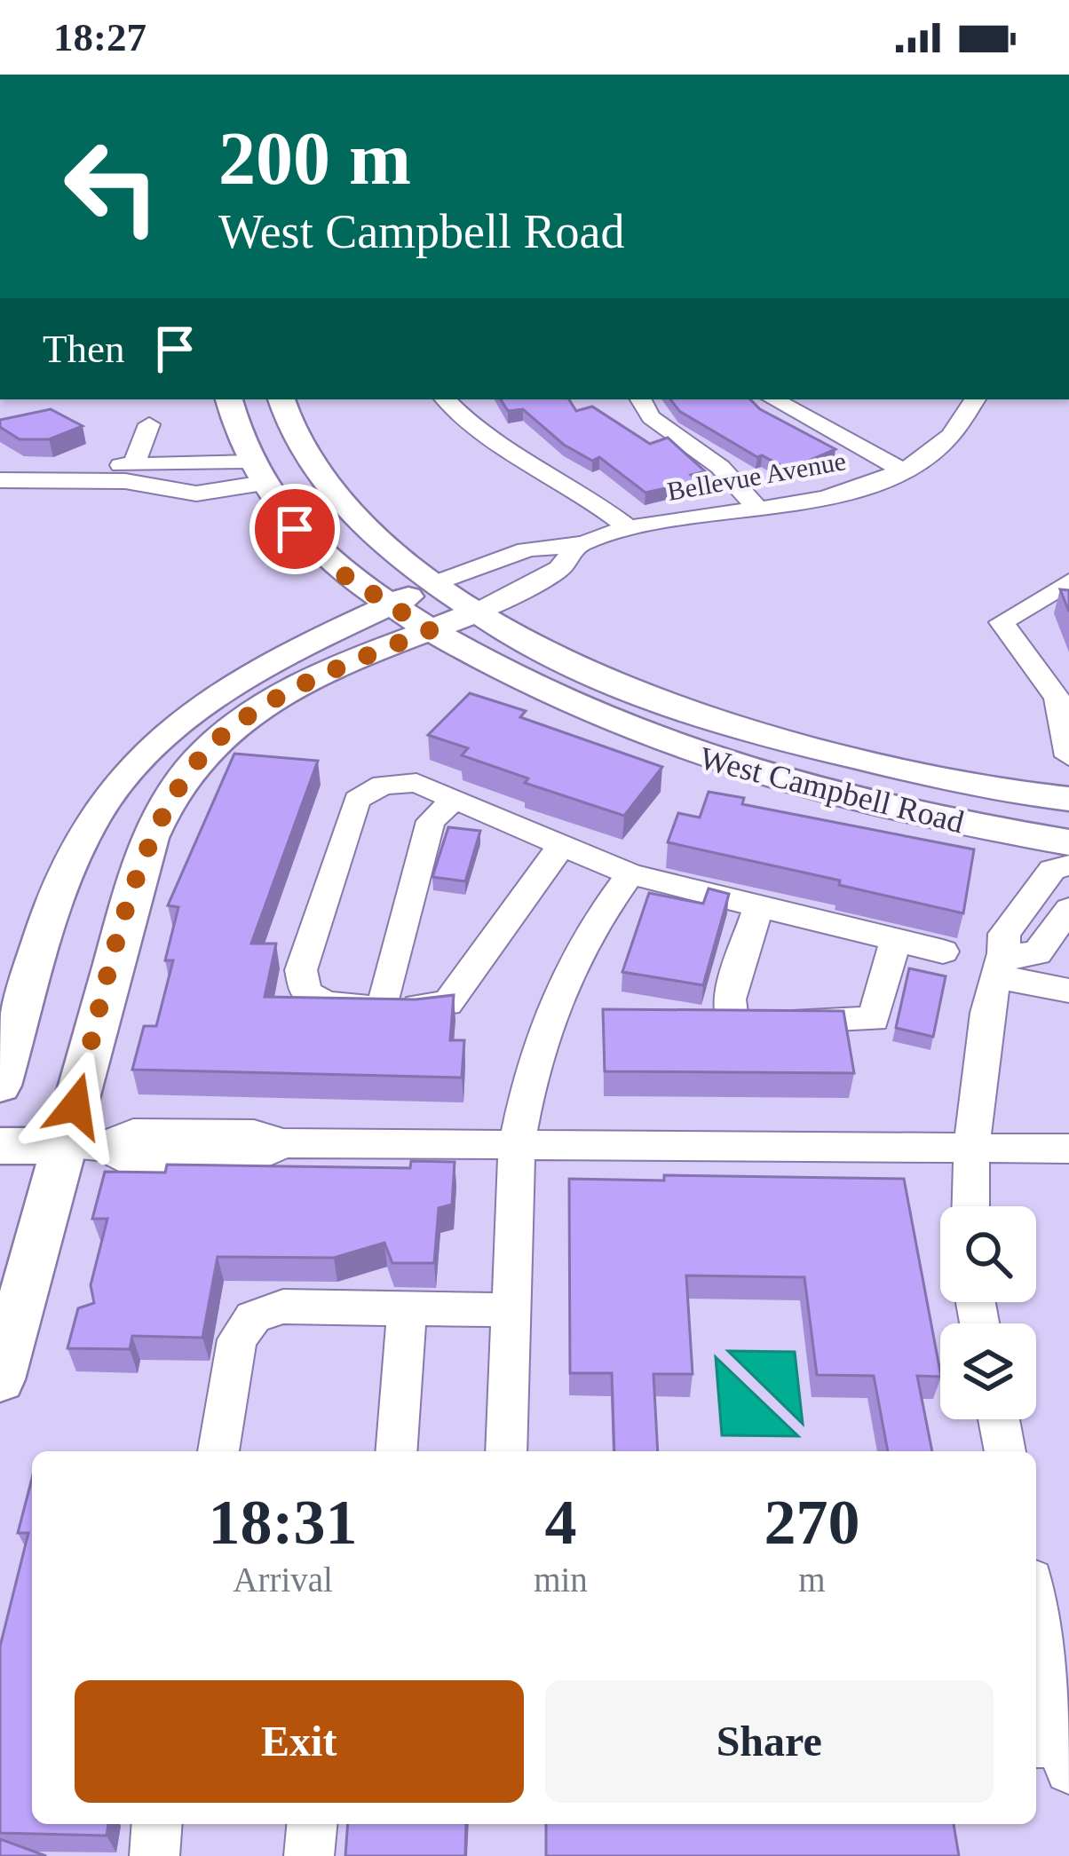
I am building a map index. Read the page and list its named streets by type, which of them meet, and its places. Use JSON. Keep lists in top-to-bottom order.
{
  "streets": {
    "main road": ["West Campbell Road"],
    "street": ["Bellevue Avenue"]
  },
  "crossings": [
    ["Bellevue Avenue", "West Campbell Road"]
  ],
  "page": {
    "status": "18:27",
    "turn": ["200 m", "West Campbell Road"],
    "then": "Then",
    "eta": [
      "18:31",
      "Arrival",
      "4",
      "min",
      "270",
      "m"
    ],
    "buttons": ["Exit", "Share"]
  }
}
